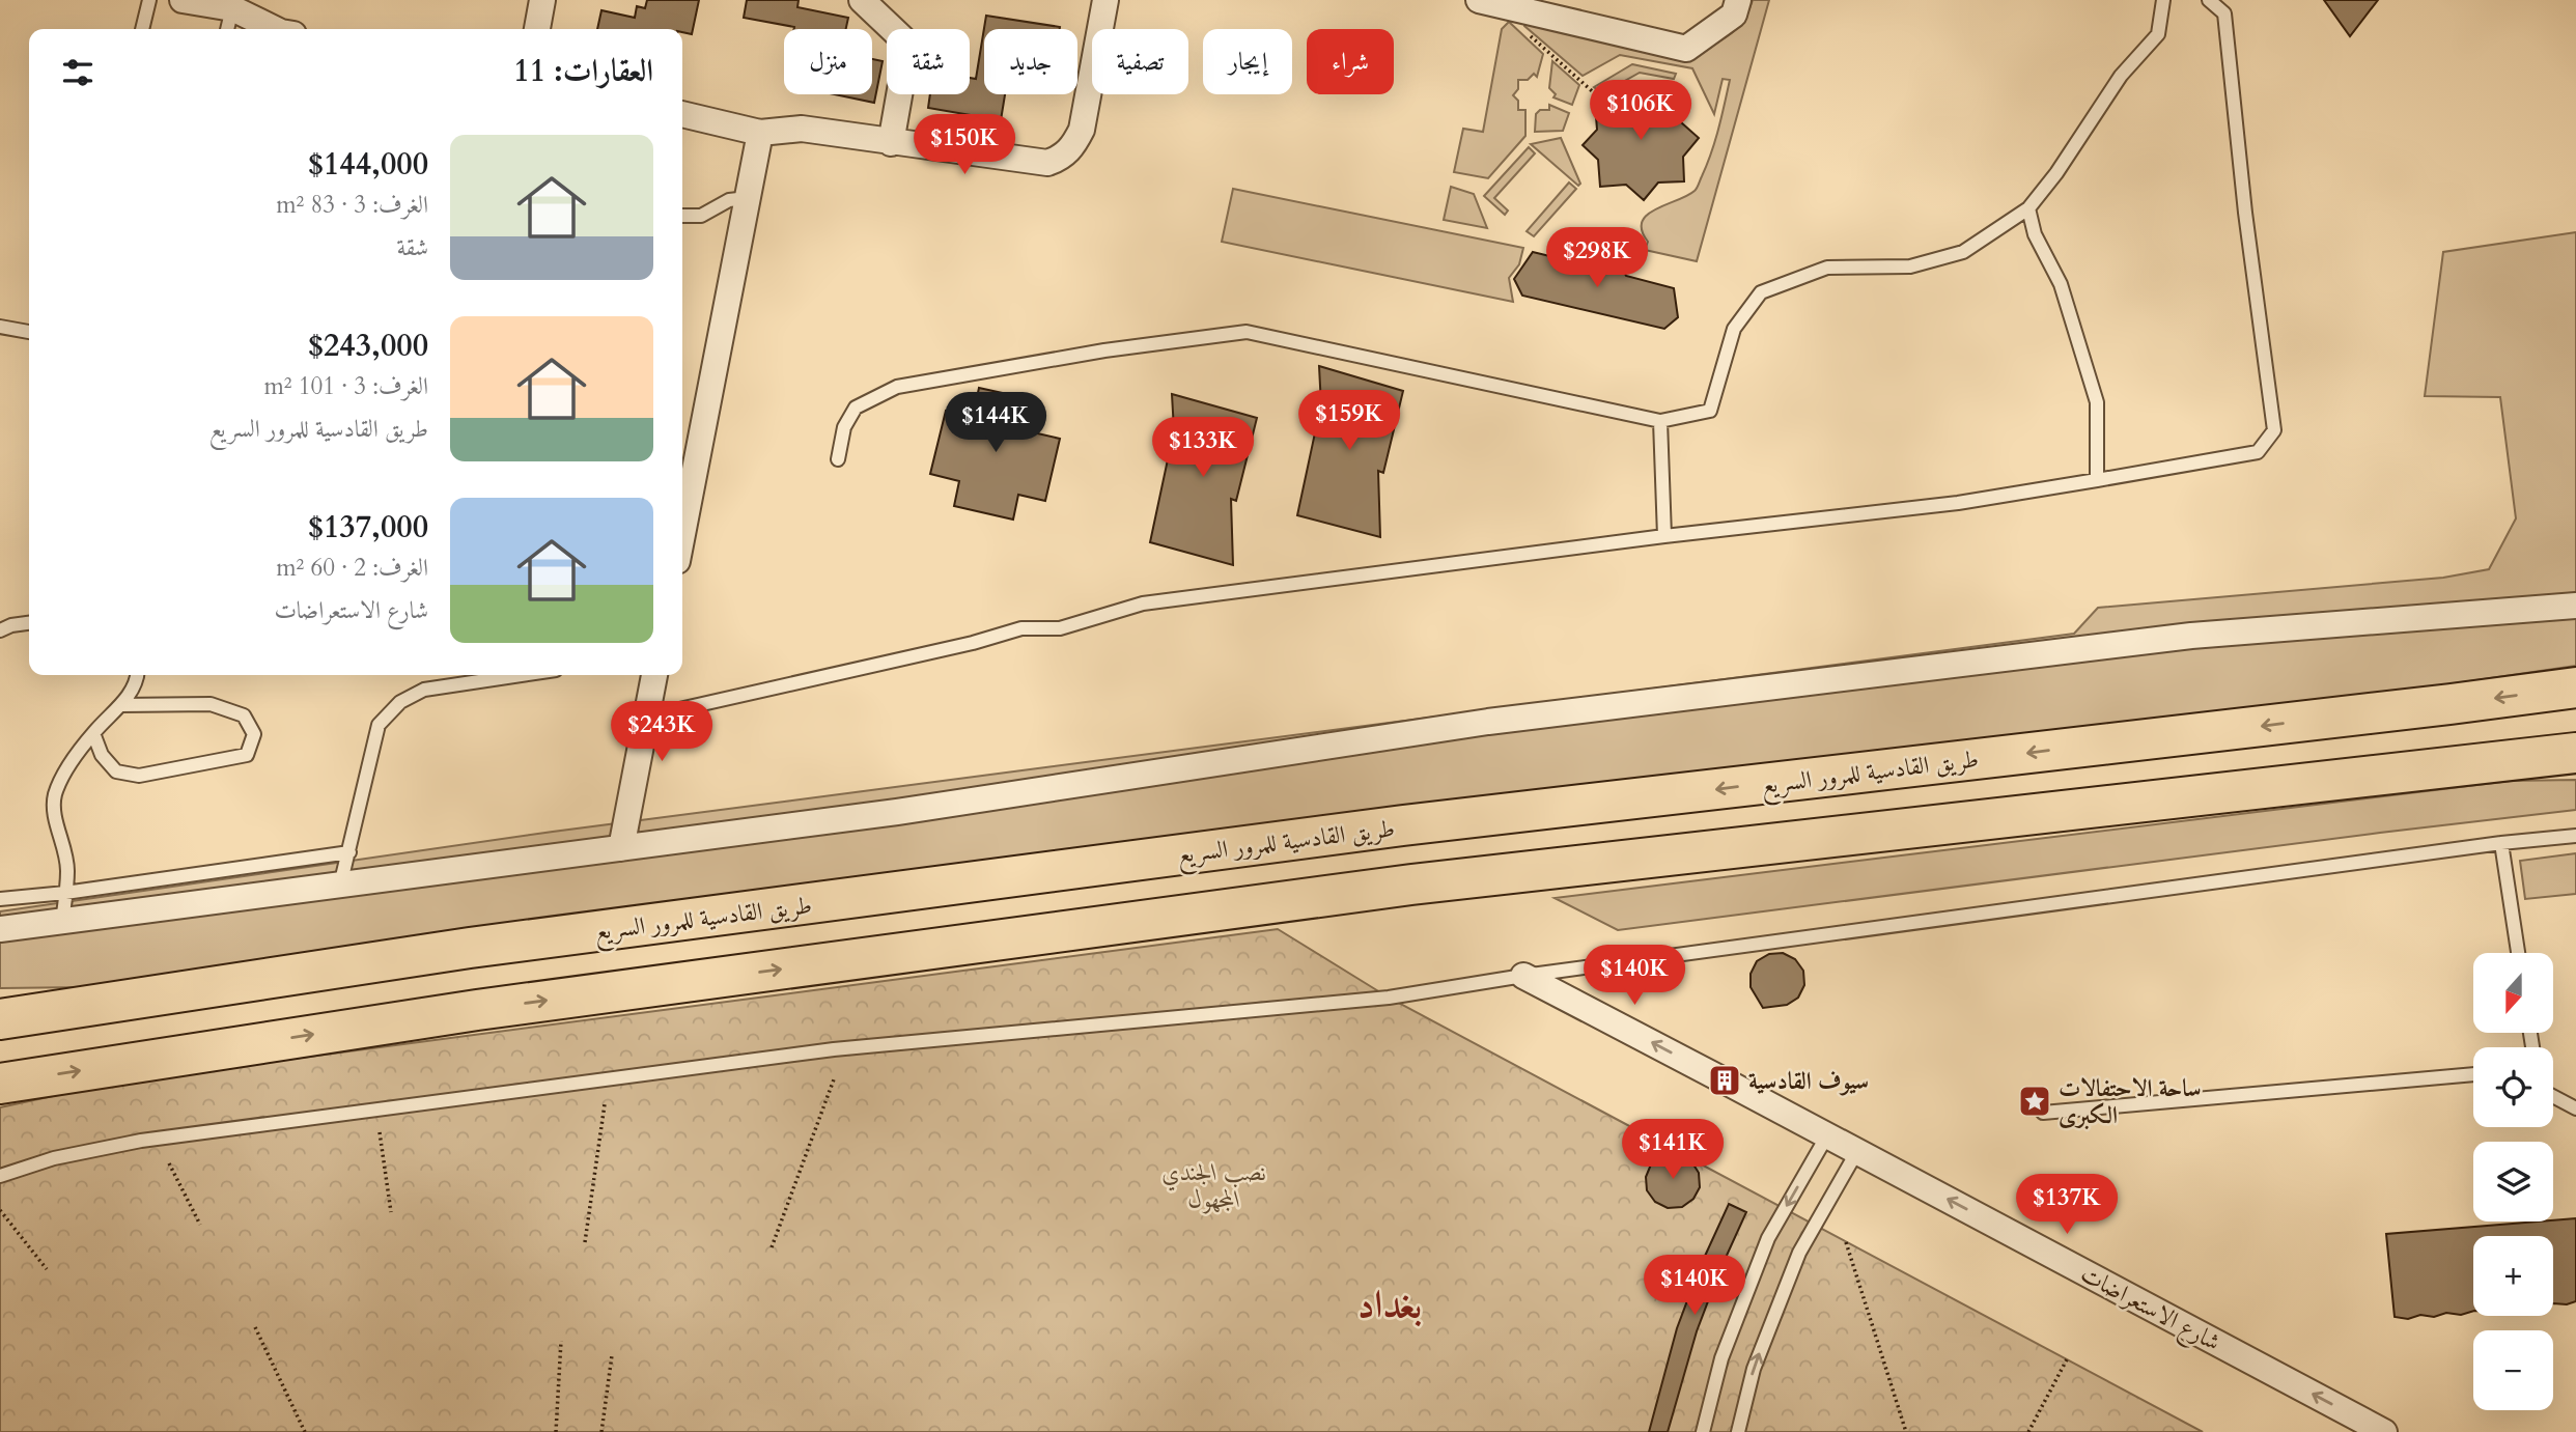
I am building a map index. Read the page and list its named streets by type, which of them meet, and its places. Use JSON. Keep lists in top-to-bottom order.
{
  "streets": {
    "highway": ["طريق القادسية للمرور السريع"],
    "street": ["شارع الاستعراضات"]
  },
  "one_way": ["شارع الاستعراضات"],
  "districts": ["بغداد"],
  "parks": ["نصب الجندي المجهول"],
  "places": {
    "building": ["سيوف القادسية"],
    "place": ["ساحة الاحتفالات الكبرى"]
  },
  "north": "bottom",
  "page": {
    "chip": [
      "شراء",
      "إيجار",
      "تصفية",
      "جديد",
      "شقة",
      "منزل"
    ],
    "heading": "العقارات: 11",
    "price": [
      "$106K",
      "$150K",
      "$298K",
      "$159K",
      "$144K",
      "$133K",
      "$243K",
      "$140K",
      "$141K",
      "$137K",
      "$140K"
    ],
    "list": [
      {
        "name": "$144,000",
        "note": "الغرف: 3 · 83 m² · شقة"
      },
      {
        "name": "$243,000",
        "note": "الغرف: 3 · 101 m² · طريق القادسية للمرور السريع"
      },
      {
        "name": "$137,000",
        "note": "الغرف: 2 · 60 m² · شارع الاستعراضات"
      }
    ],
    "map_buttons": ["+", "−"]
  }
}
